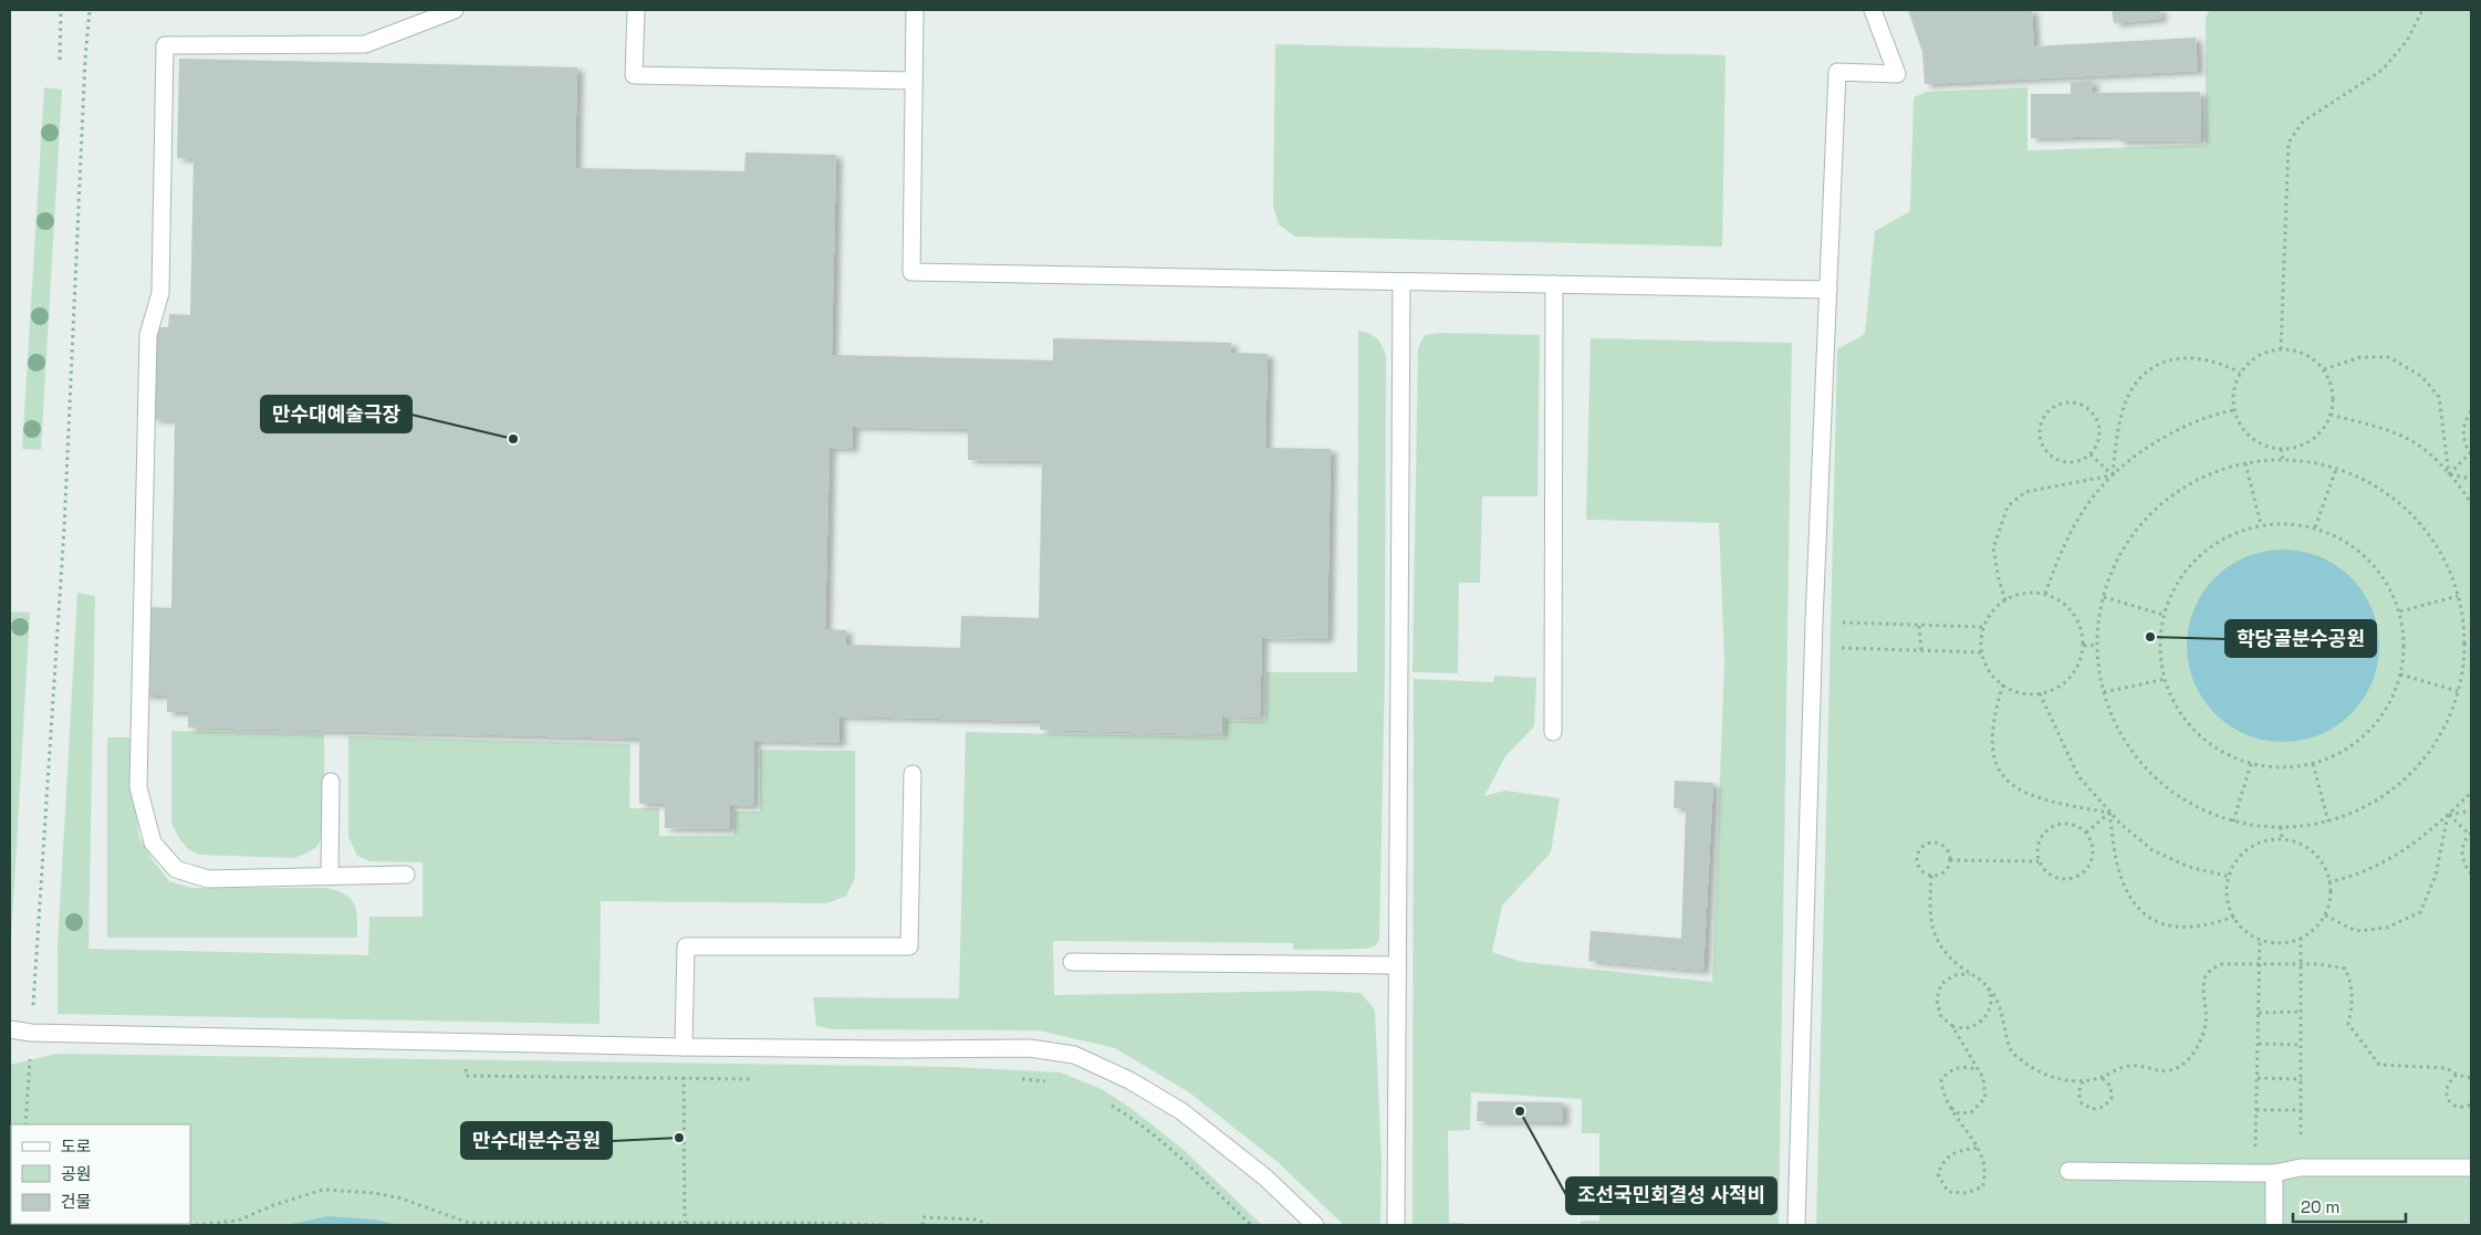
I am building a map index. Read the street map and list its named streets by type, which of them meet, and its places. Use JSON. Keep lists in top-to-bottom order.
{
  "places": [
    "만수대예술극장",
    "학당골분수공원",
    "조선국민회결성 사적비",
    "만수대분수공원"
  ],
  "legend": ["도로", "공원", "건물"],
  "scale_bar": "20 m"
}
